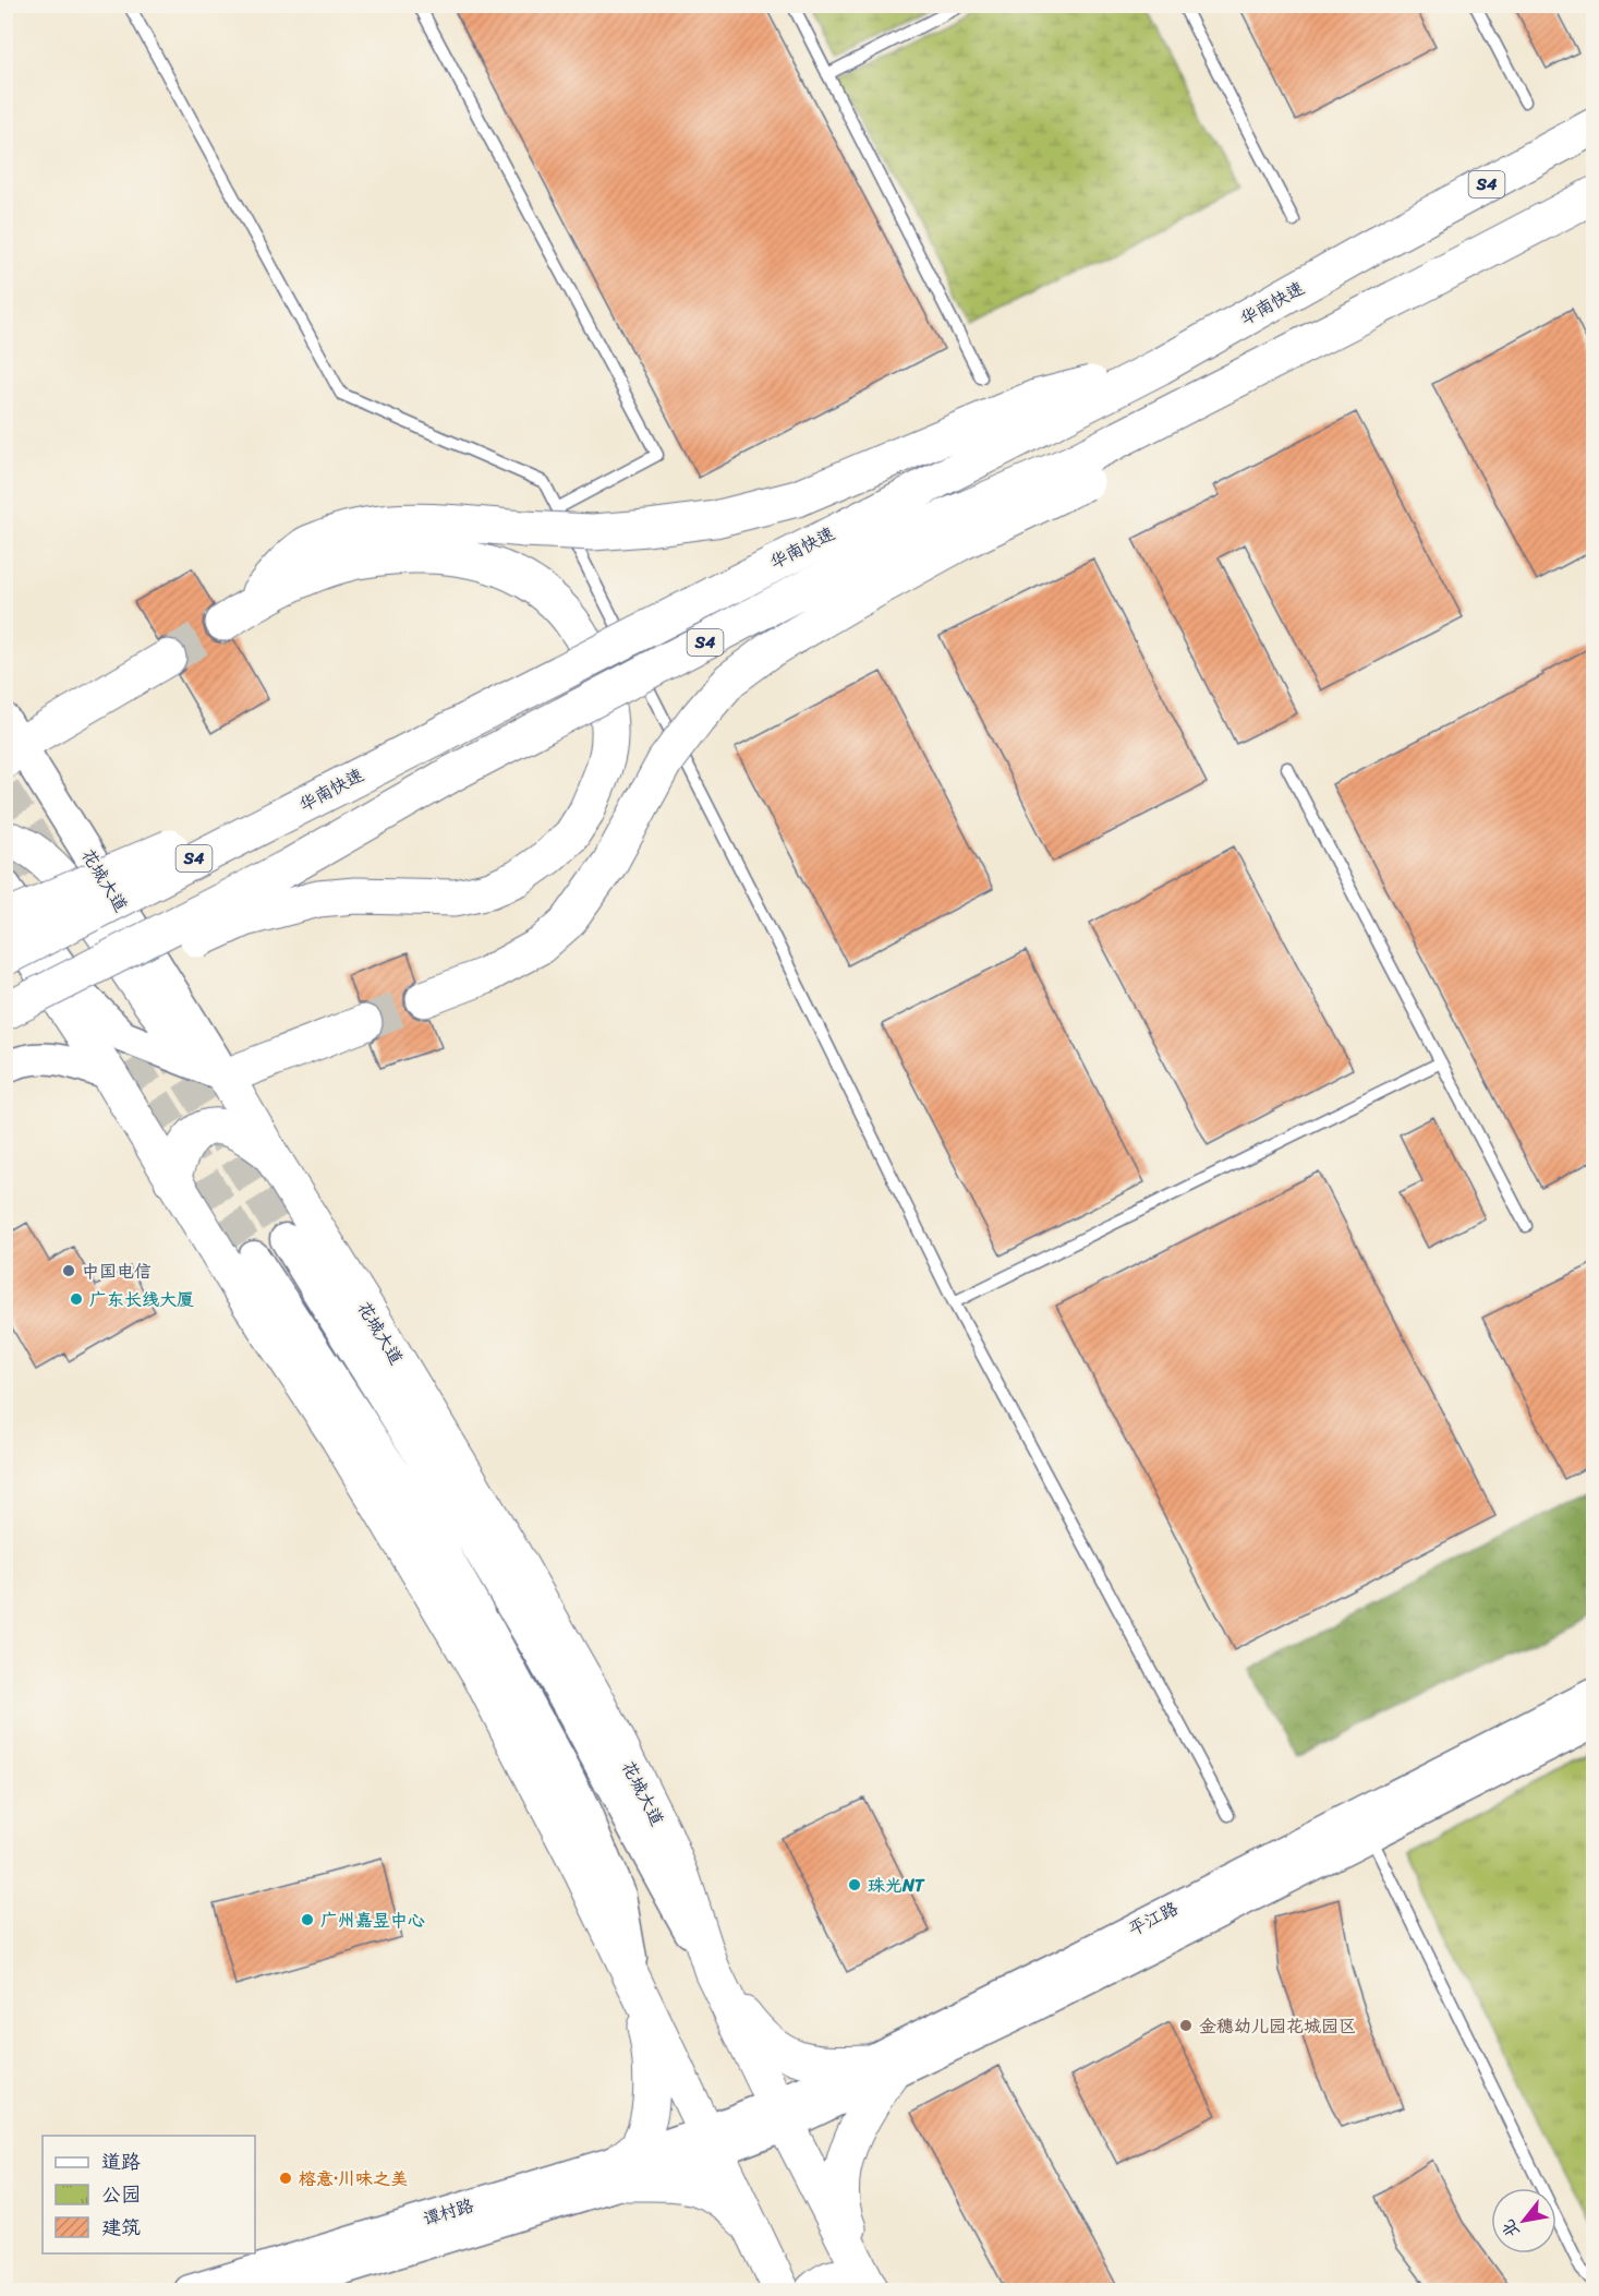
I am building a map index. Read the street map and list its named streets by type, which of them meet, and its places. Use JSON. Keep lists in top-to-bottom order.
{
  "streets": {
    "main road": ["S4", "华南快速", "花城大道"],
    "street": ["平江路", "谭村路"]
  },
  "crossings": [
    ["花城大道", "平江路"],
    ["平江路", "谭村路"]
  ],
  "places": [
    "中国电信",
    "广东长线大厦",
    "珠光NT",
    "广州嘉昱中心",
    "金穗幼儿园花城园区",
    "榕意·川味之美"
  ],
  "legend": ["道路", "公园", "建筑"],
  "north": "bottom left"
}
